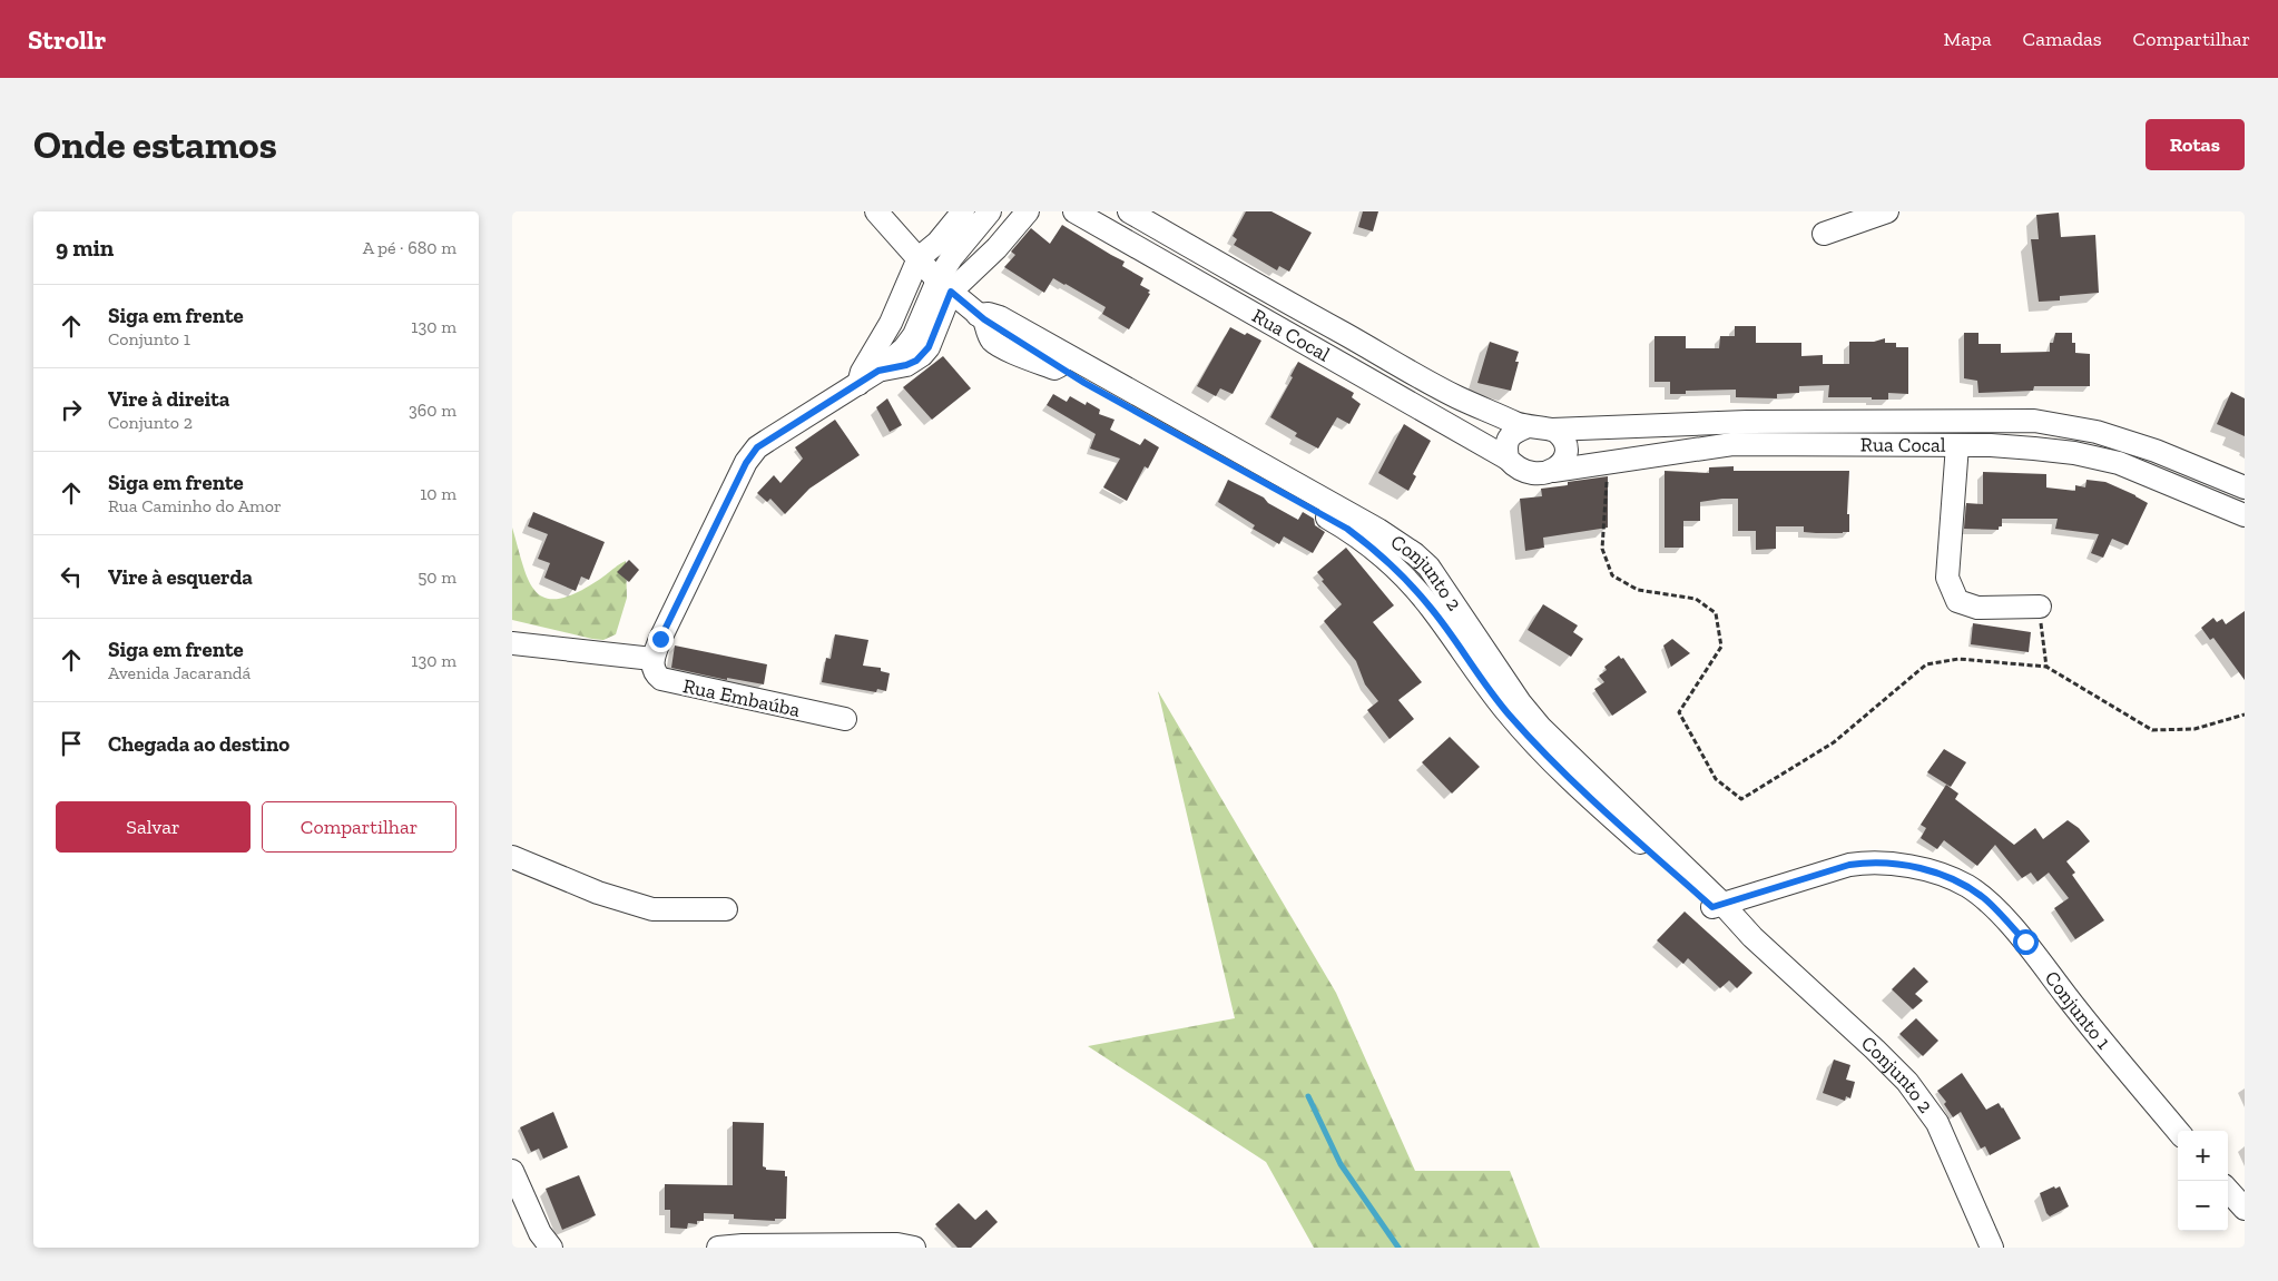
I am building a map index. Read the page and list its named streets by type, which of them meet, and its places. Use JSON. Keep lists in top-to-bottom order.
{
  "streets": {
    "street": [
      "Rua Cocal",
      "Conjunto 2",
      "Rua Embaúba",
      "Conjunto 1"
    ]
  },
  "crossings": [
    ["Conjunto 2", "Conjunto 1"]
  ],
  "page": {
    "header": "Strollr",
    "nav": ["Mapa", "Camadas", "Compartilhar"],
    "buttons": [
      "Rotas",
      ["Salvar", "Compartilhar"]
    ],
    "title": "Onde estamos",
    "heading": ["9 min", "A pé · 680 m"],
    "list": [
      ["Siga em frente", "Conjunto 1", "130 m"],
      ["Vire à direita", "Conjunto 2", "360 m"],
      ["Siga em frente", "Rua Caminho do Amor", "10 m"],
      ["Vire à esquerda", "50 m"],
      ["Siga em frente", "Avenida Jacarandá", "130 m"],
      "Chegada ao destino"
    ],
    "map_buttons": ["+", "−"]
  }
}
